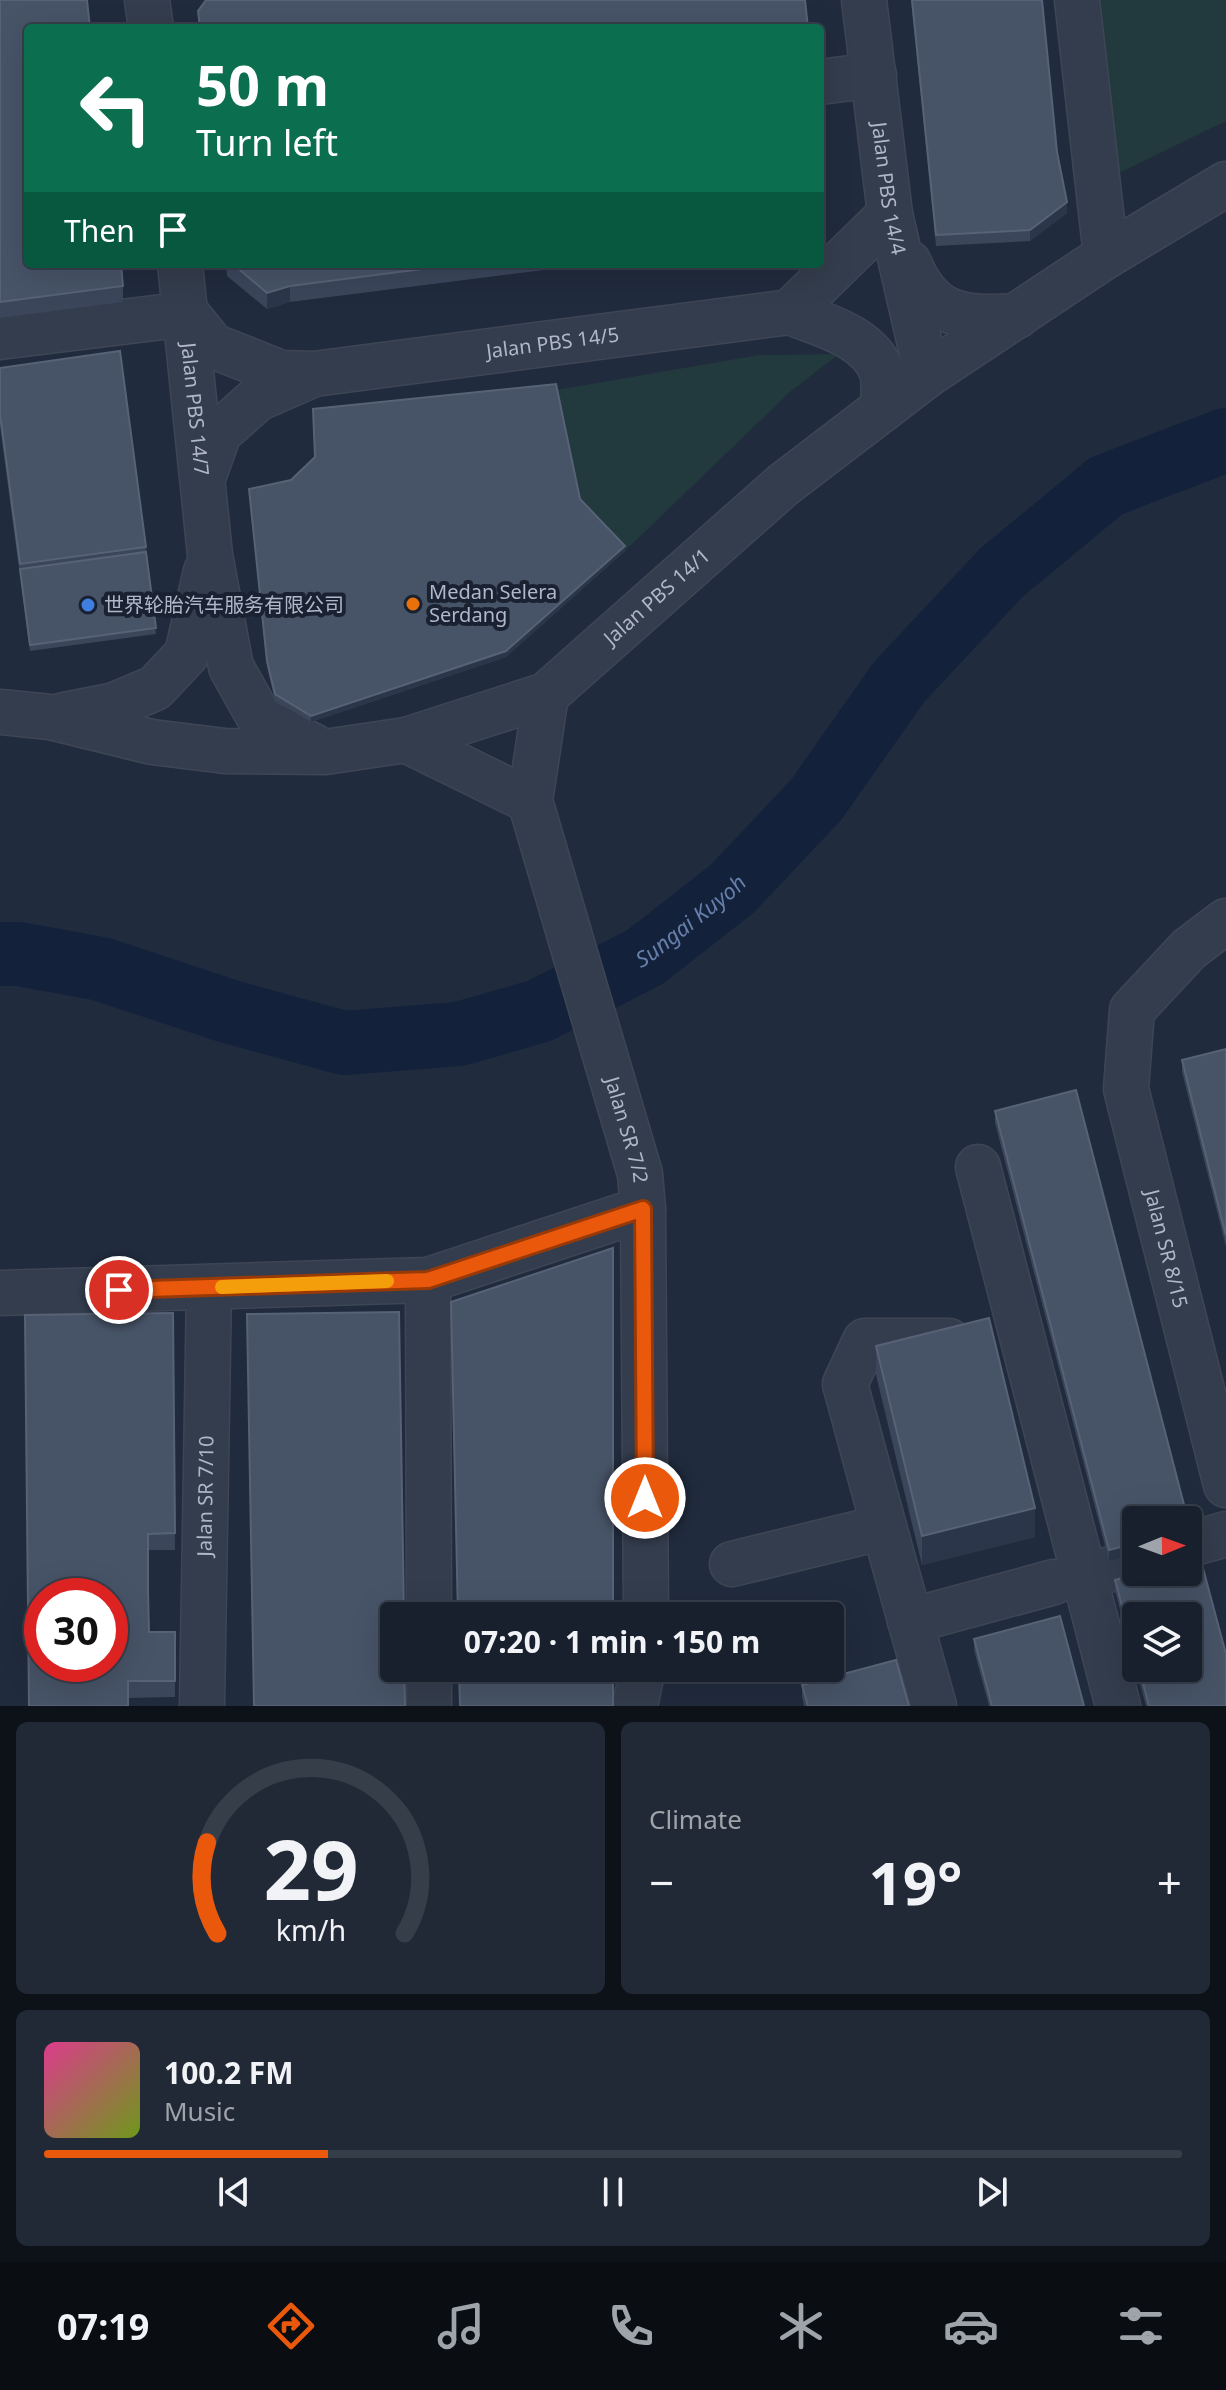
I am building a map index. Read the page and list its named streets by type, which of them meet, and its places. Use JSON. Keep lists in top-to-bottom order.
{
  "streets": {
    "street": [
      "Jalan PBS 14/4",
      "Jalan PBS 14/5",
      "Jalan PBS 14/7",
      "Jalan PBS 14/1",
      "Jalan SR 7/2",
      "Jalan SR 8/15",
      "Jalan SR 7/10"
    ]
  },
  "crossings": [
    ["Jalan PBS 14/4", "Jalan PBS 14/1"],
    ["Jalan PBS 14/5", "Jalan PBS 14/1"],
    ["Jalan PBS 14/7", "Jalan PBS 14/1"],
    ["Jalan PBS 14/1", "Jalan SR 7/2"]
  ],
  "water": ["Sungai Kuyoh"],
  "places": ["Medan Selera Serdang", "世界轮胎汽车服务有限公司"],
  "north": "right",
  "page": {
    "turn": ["50 m", "Turn left"],
    "then": "Then",
    "limit": "30",
    "trip": "07:20 · 1 min · 150 m",
    "tile": "Climate",
    "heat": ["−", "19°", "+"],
    "song": ["100.2 FM", "Music"],
    "tabs": "07:19",
    "gauge": ["29", "km/h"]
  }
}
